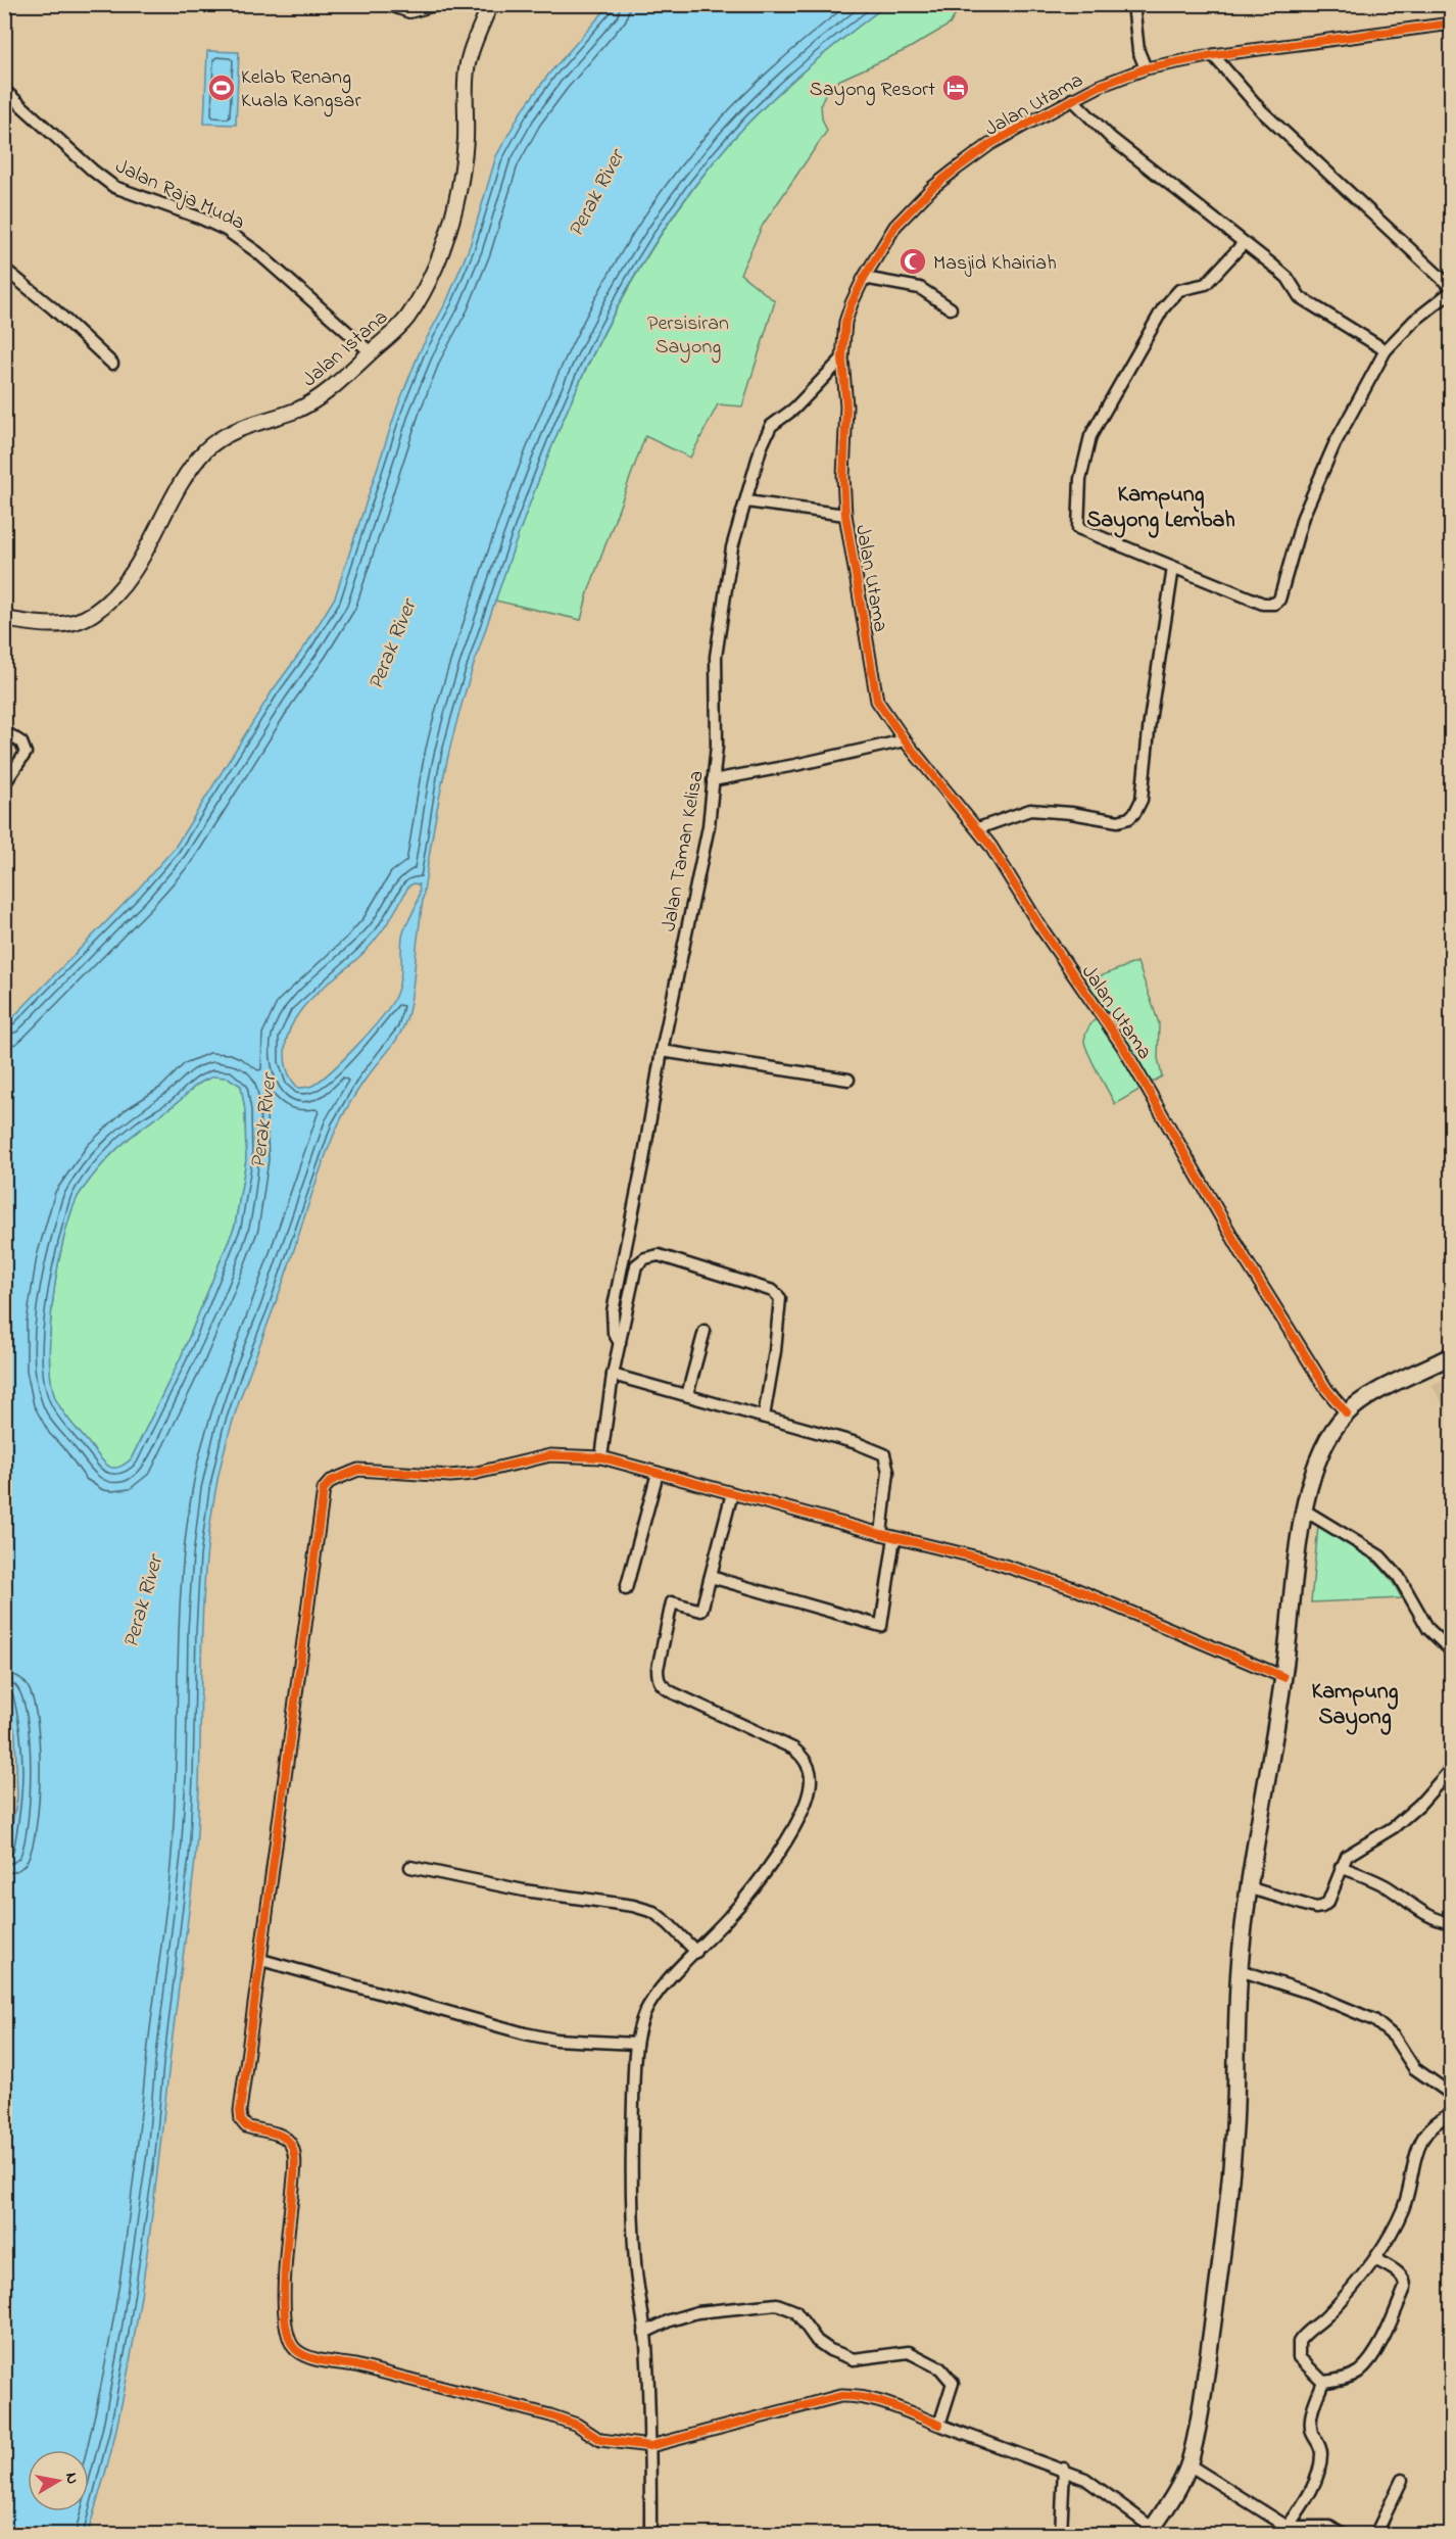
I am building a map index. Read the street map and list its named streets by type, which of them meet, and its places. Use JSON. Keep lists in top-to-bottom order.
{
  "streets": {
    "street": [
      "Jalan Utama",
      "Jalan Raja Muda",
      "Jalan Istana",
      "Jalan Taman Kelisa"
    ]
  },
  "crossings": [
    ["Jalan Utama", "Jalan Taman Kelisa"],
    ["Jalan Raja Muda", "Jalan Istana"]
  ],
  "districts": ["Kampung Sayong Lembah", "Kampung Sayong"],
  "water": ["Perak River"],
  "parks": ["Persisiran Sayong"],
  "places": {
    "sports": ["Kelab Renang Kuala Kangsar"],
    "hotel": ["Sayong Resort"],
    "mosque": ["Masjid Khairiah"]
  },
  "north": "right"
}
